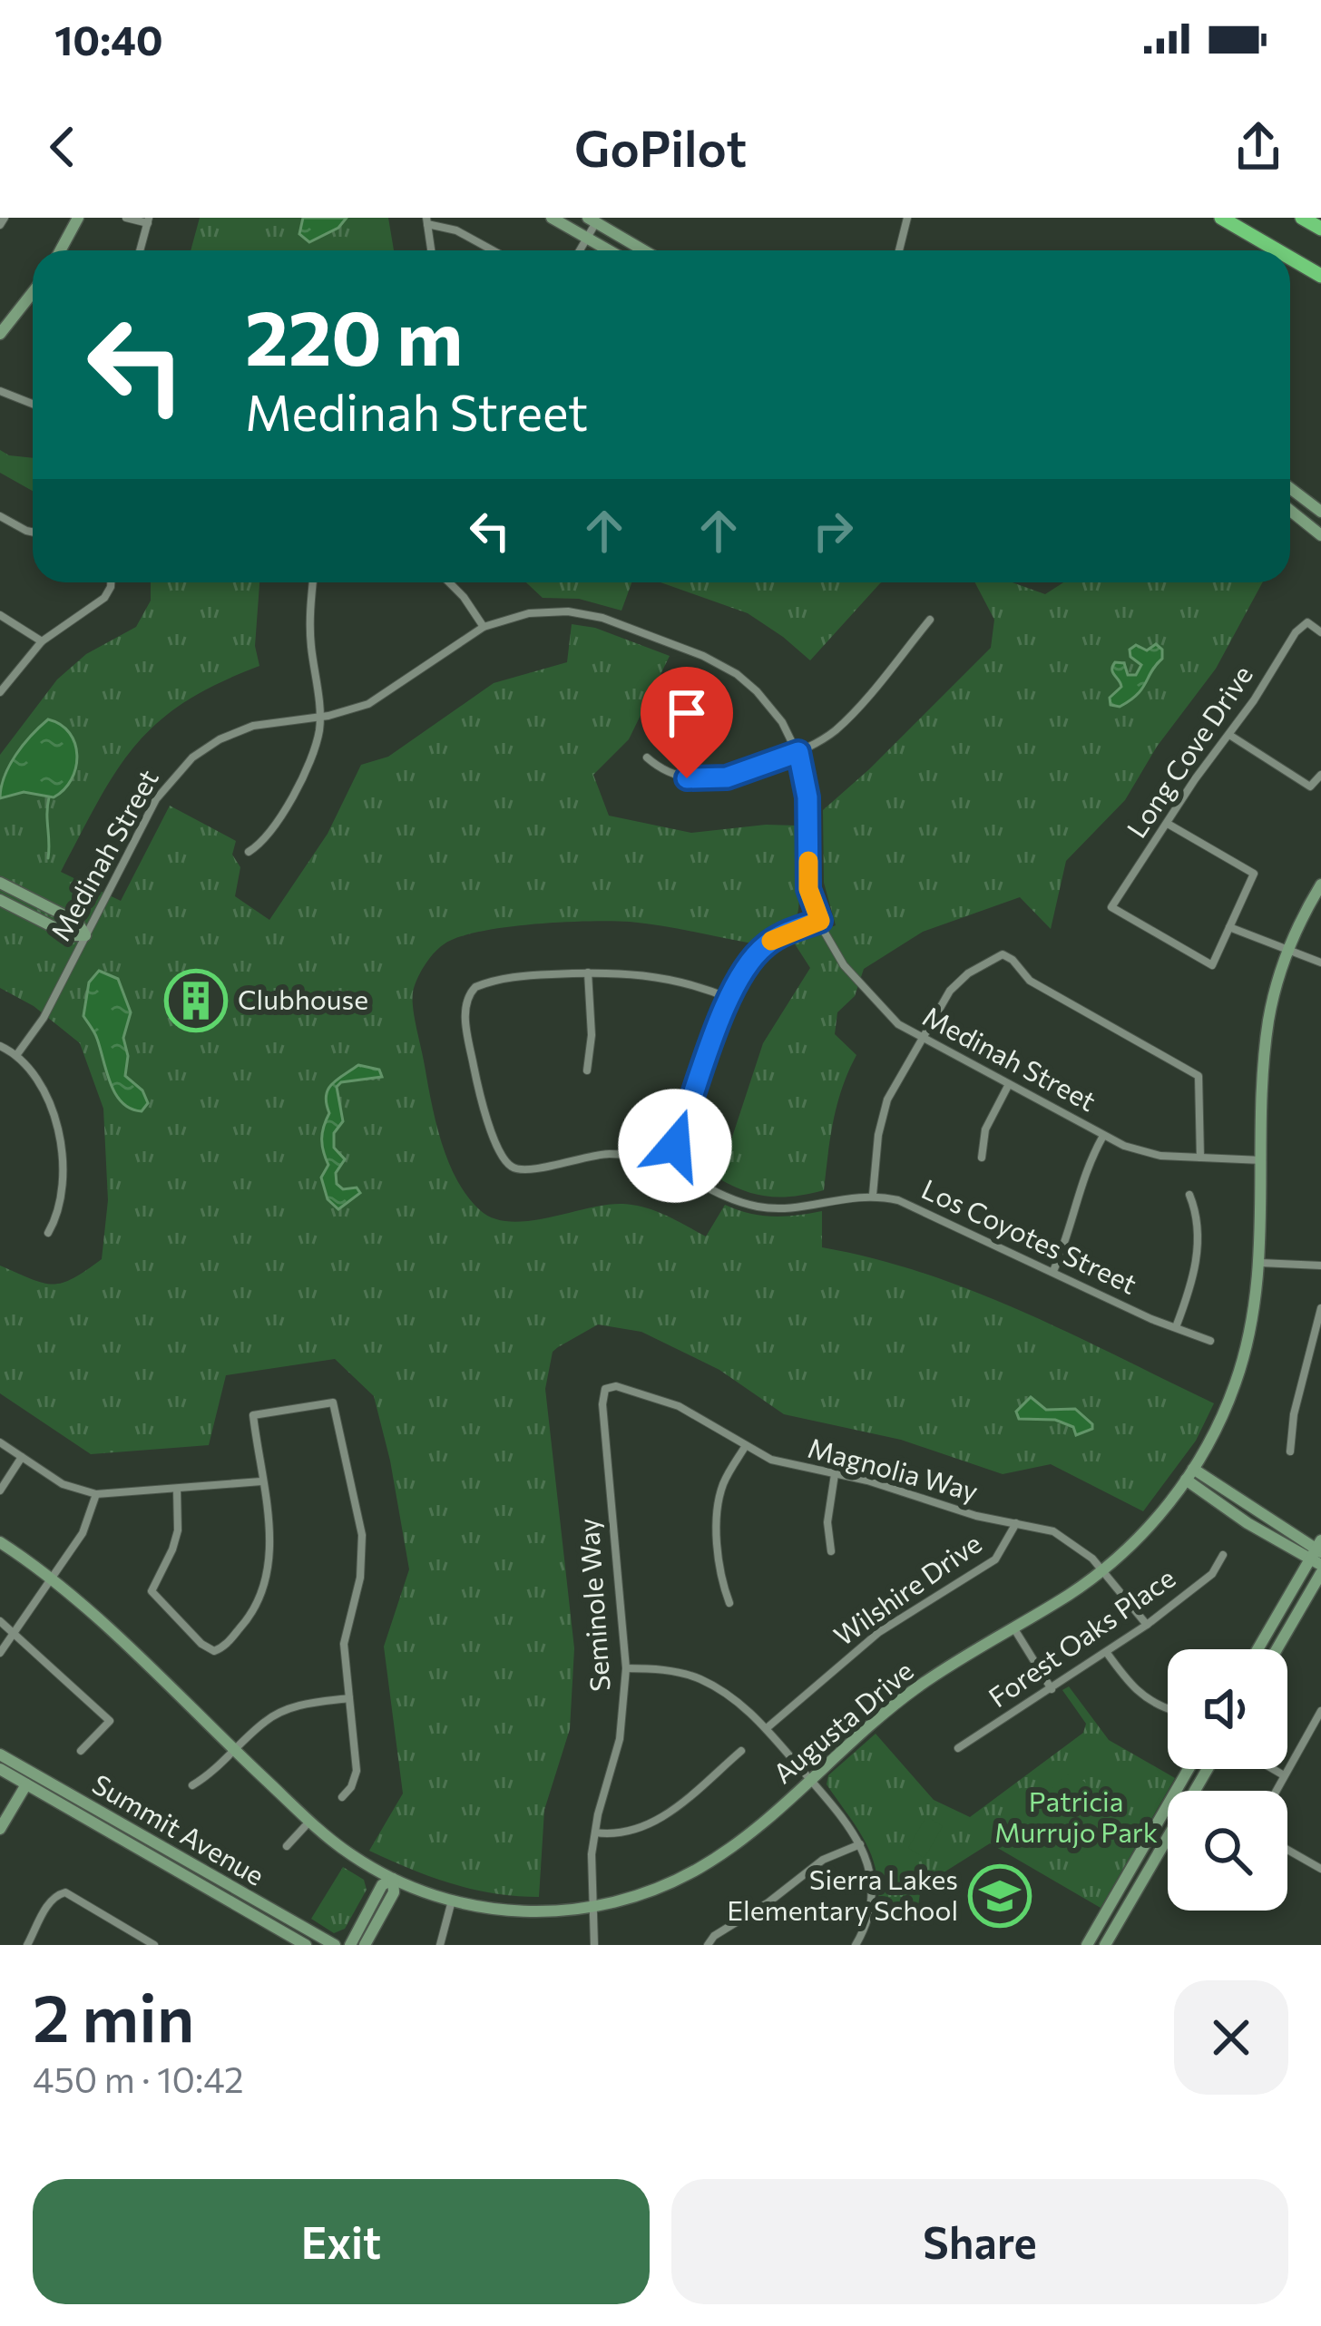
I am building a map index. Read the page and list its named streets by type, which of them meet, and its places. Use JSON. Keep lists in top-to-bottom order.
{
  "streets": {
    "street": [
      "Long Cove Drive",
      "Medinah Street",
      "Los Coyotes Street",
      "Magnolia Way",
      "Wilshire Drive",
      "Seminole Way",
      "Forest Oaks Place",
      "Augusta Drive",
      "Summit Avenue"
    ]
  },
  "crossings": [
    ["Medinah Street", "Augusta Drive"],
    ["Magnolia Way", "Wilshire Drive"],
    ["Magnolia Way", "Seminole Way"],
    ["Magnolia Way", "Forest Oaks Place"],
    ["Magnolia Way", "Augusta Drive"],
    ["Seminole Way", "Augusta Drive"]
  ],
  "parks": ["Patricia Murrujo Park"],
  "places": {
    "building": ["Clubhouse"],
    "school or university": ["Sierra Lakes Elementary School"]
  },
  "page": {
    "status": "10:40",
    "header": "GoPilot",
    "turn": ["220 m", "Medinah Street"],
    "heading": ["2 min", "450 m · 10:42"],
    "buttons": ["Exit", "Share"]
  }
}
